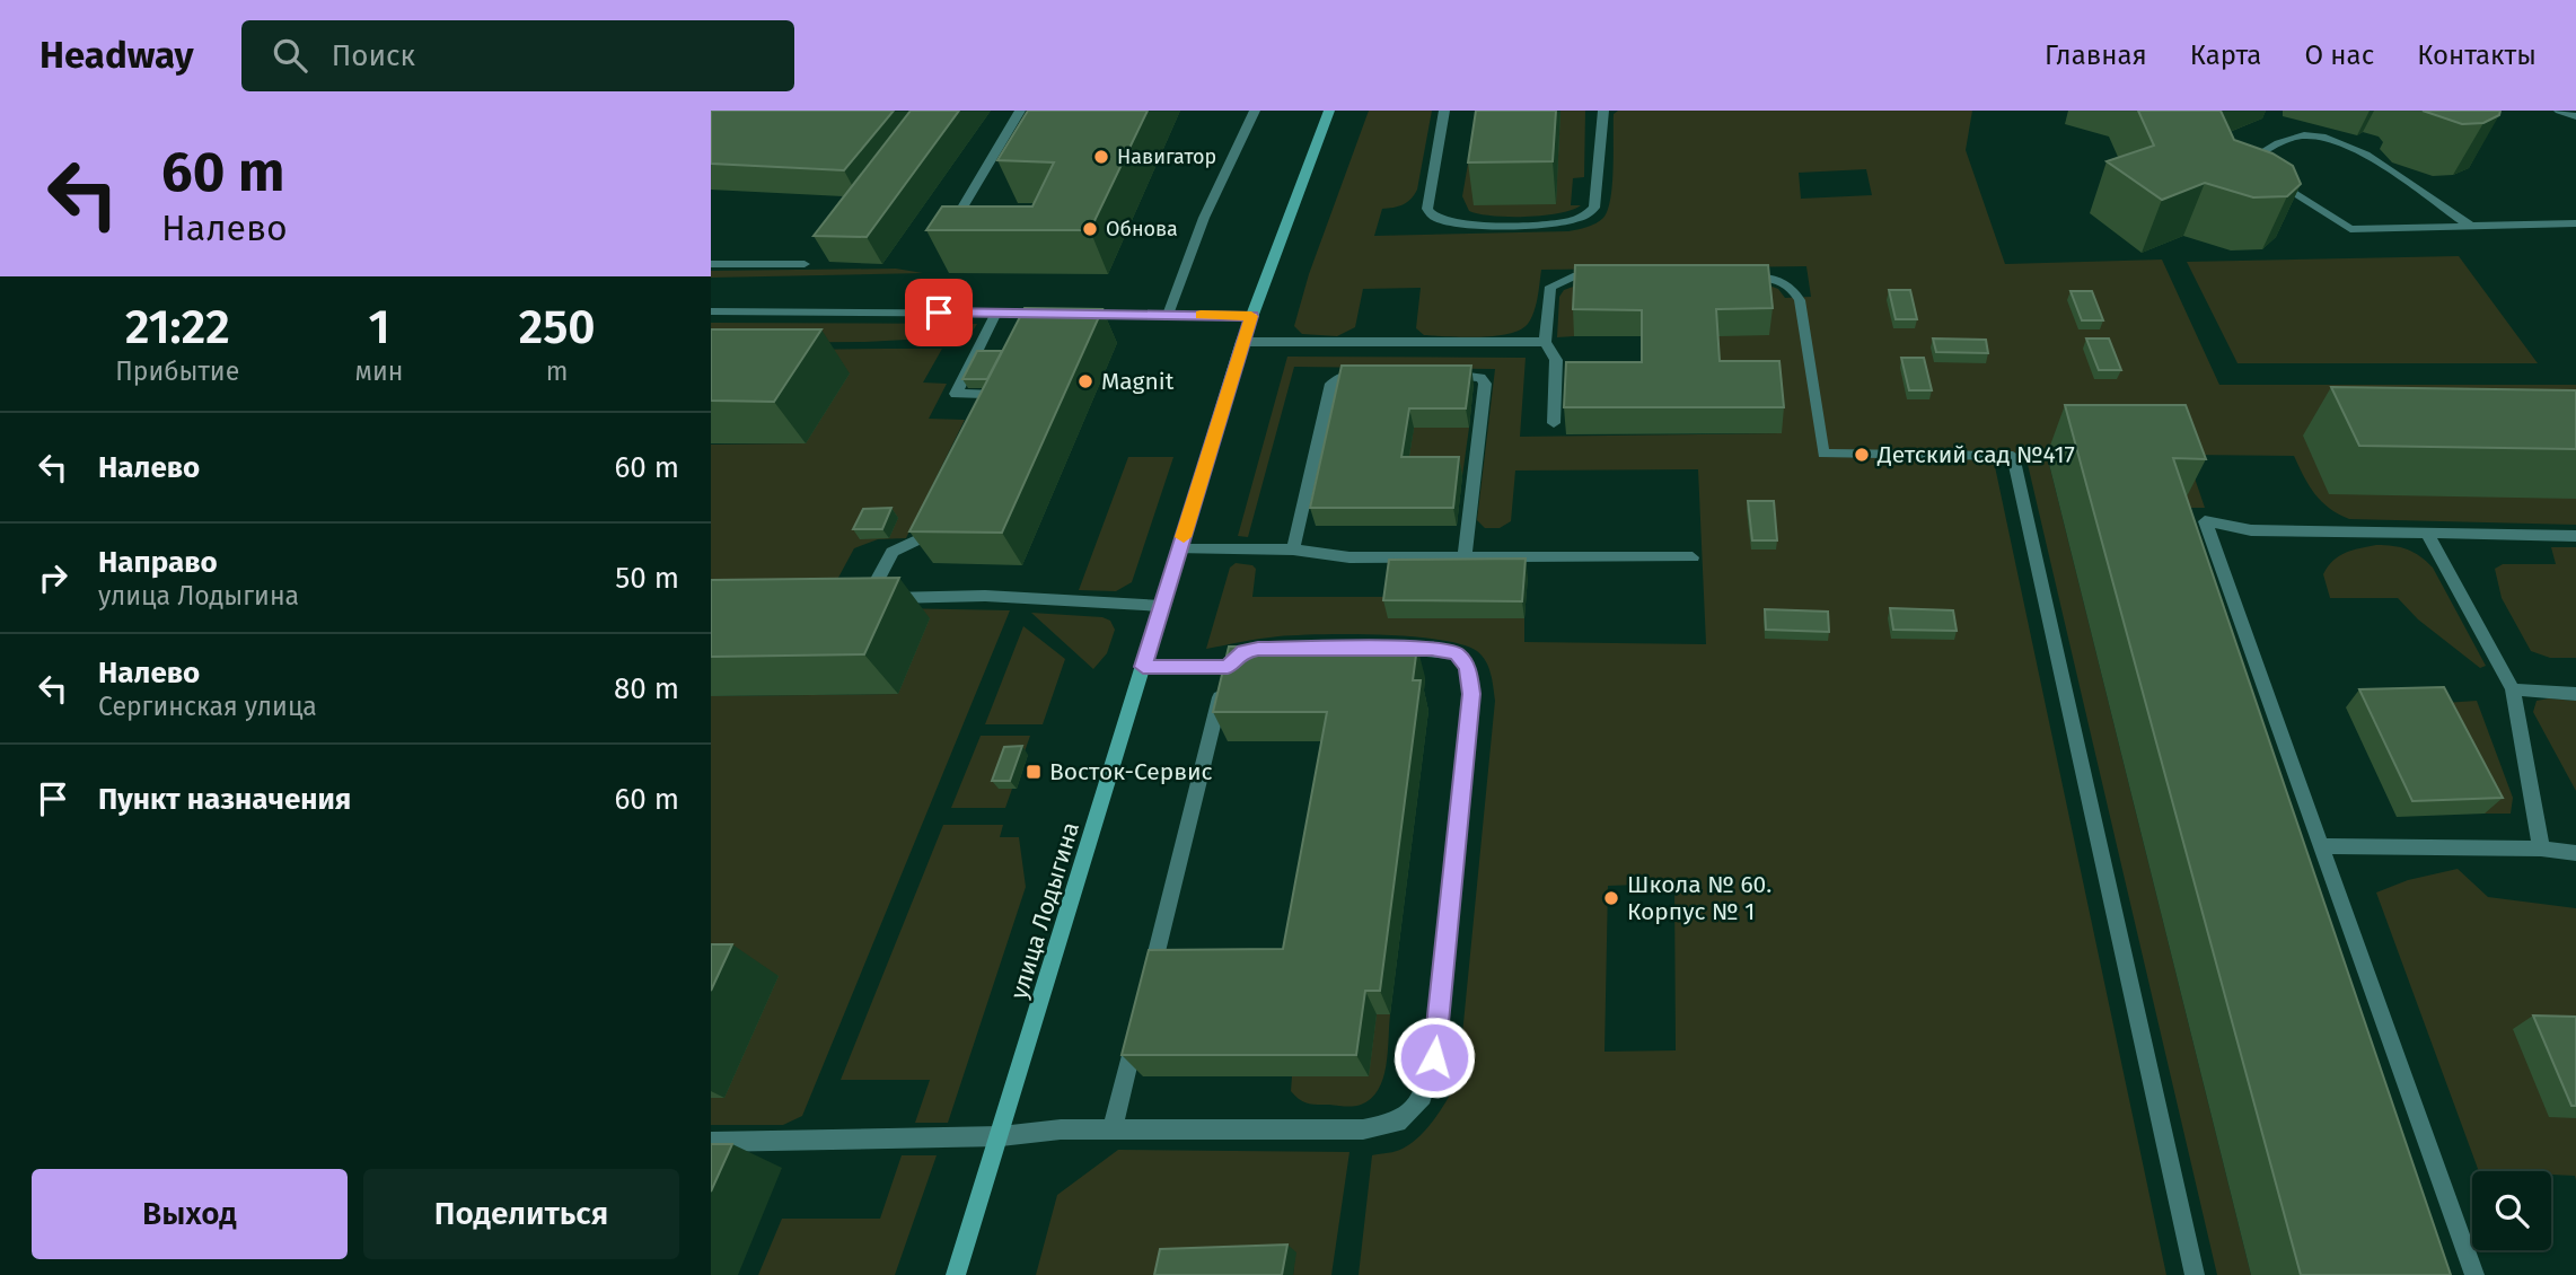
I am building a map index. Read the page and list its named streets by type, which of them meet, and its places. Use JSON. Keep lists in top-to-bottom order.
{
  "streets": {
    "main road": ["улица Лодыгина"]
  },
  "places": {
    "other": [
      "Навигатор",
      "Обнова",
      "Magnit",
      "Детский сад №417",
      "Школа № 60. Корпус № 1"
    ],
    "transit": ["Восток-Сервис"]
  },
  "page": {
    "header": "Headway",
    "search": "Поиск",
    "nav": [
      "Главная",
      "Карта",
      "О нас",
      "Контакты"
    ],
    "turn": ["60 m", "Налево"],
    "eta": [
      "21:22",
      "Прибытие",
      "1",
      "мин",
      "250",
      "m"
    ],
    "list": [
      {
        "name": "Налево",
        "value": "60 m"
      },
      {
        "name": "Направо",
        "note": "улица Лодыгина",
        "value": "50 m"
      },
      {
        "name": "Налево",
        "note": "Сергинская улица",
        "value": "80 m"
      },
      {
        "name": "Пункт назначения",
        "value": "60 m"
      }
    ],
    "buttons": ["Выход", "Поделиться"]
  }
}
